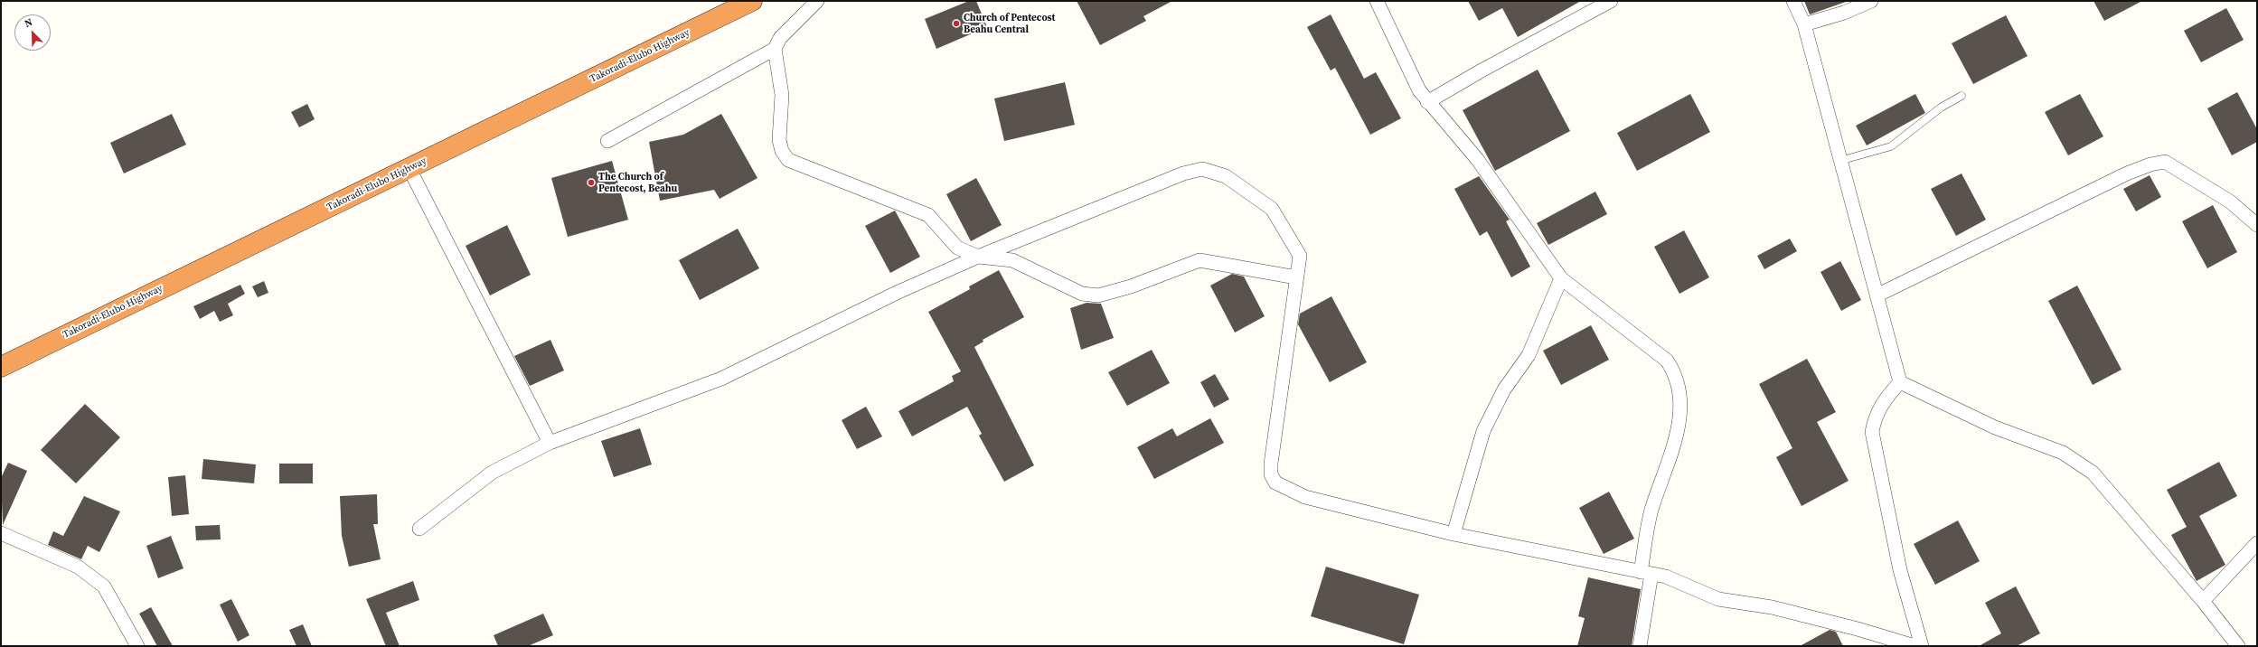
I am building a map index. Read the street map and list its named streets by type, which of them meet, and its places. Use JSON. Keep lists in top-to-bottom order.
{
  "streets": {
    "highway": ["Takoradi-Elubo Highway"]
  },
  "places": ["Church of Pentecost Beahu Central", "The Church of Pentecost, Beahu"],
  "north": "top left"
}
